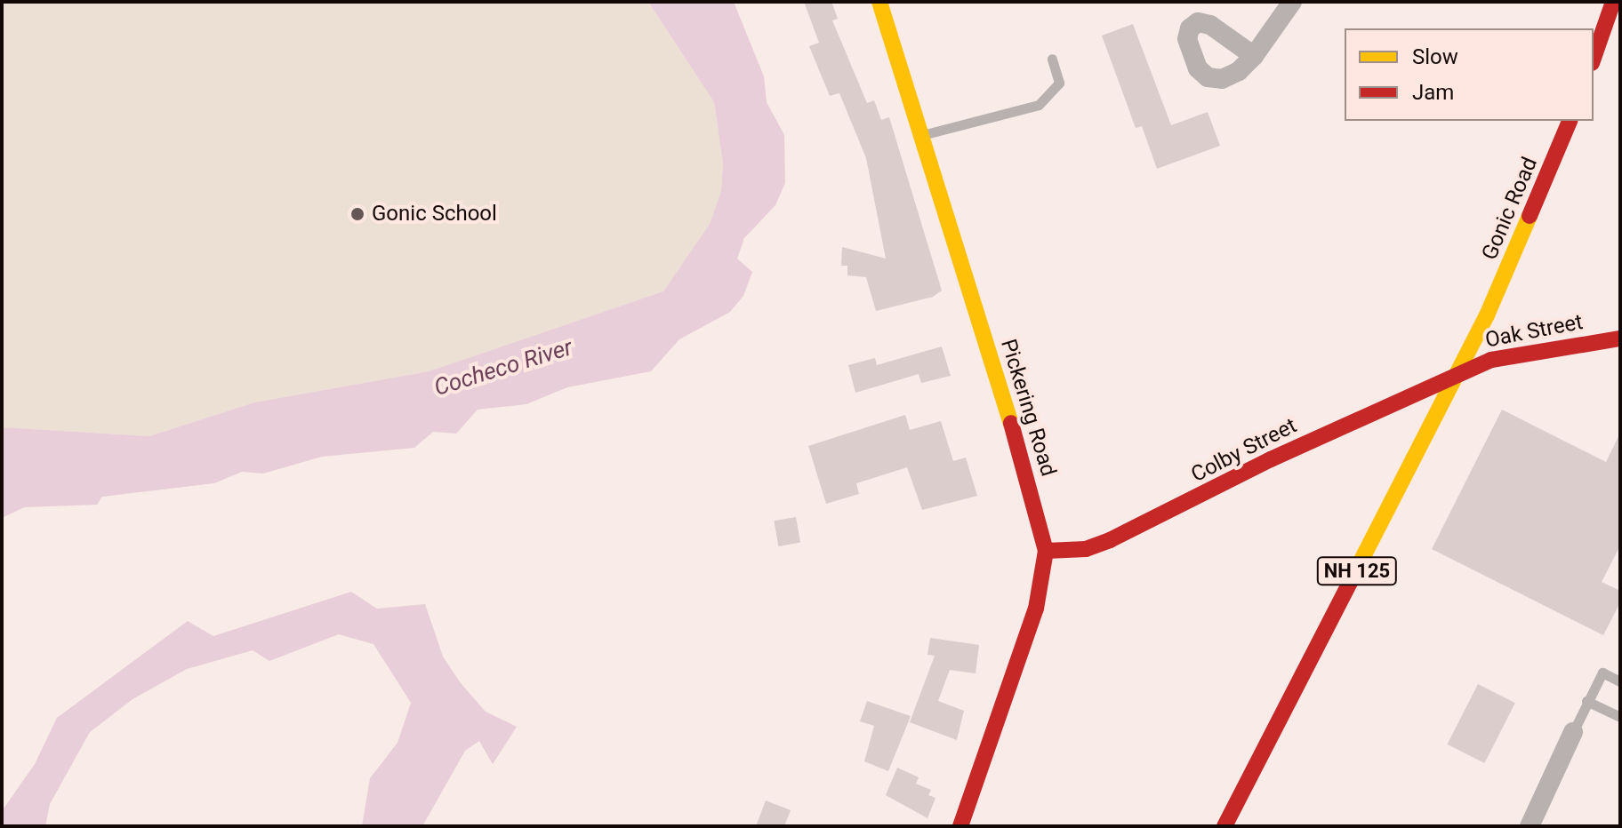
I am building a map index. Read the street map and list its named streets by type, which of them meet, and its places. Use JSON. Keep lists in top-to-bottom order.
{
  "streets": {
    "main road": [
      "Gonic Road",
      "Oak Street",
      "Pickering Road",
      "Colby Street",
      "NH 125"
    ]
  },
  "crossings": [
    ["Gonic Road", "Oak Street"],
    ["Gonic Road", "Colby Street"],
    ["Gonic Road", "NH 125"],
    ["Oak Street", "Colby Street"],
    ["Oak Street", "NH 125"],
    ["Pickering Road", "Colby Street"],
    ["Colby Street", "NH 125"]
  ],
  "water": ["Cocheco River"],
  "places": ["Gonic School"],
  "legend": ["Slow", "Jam"]
}
